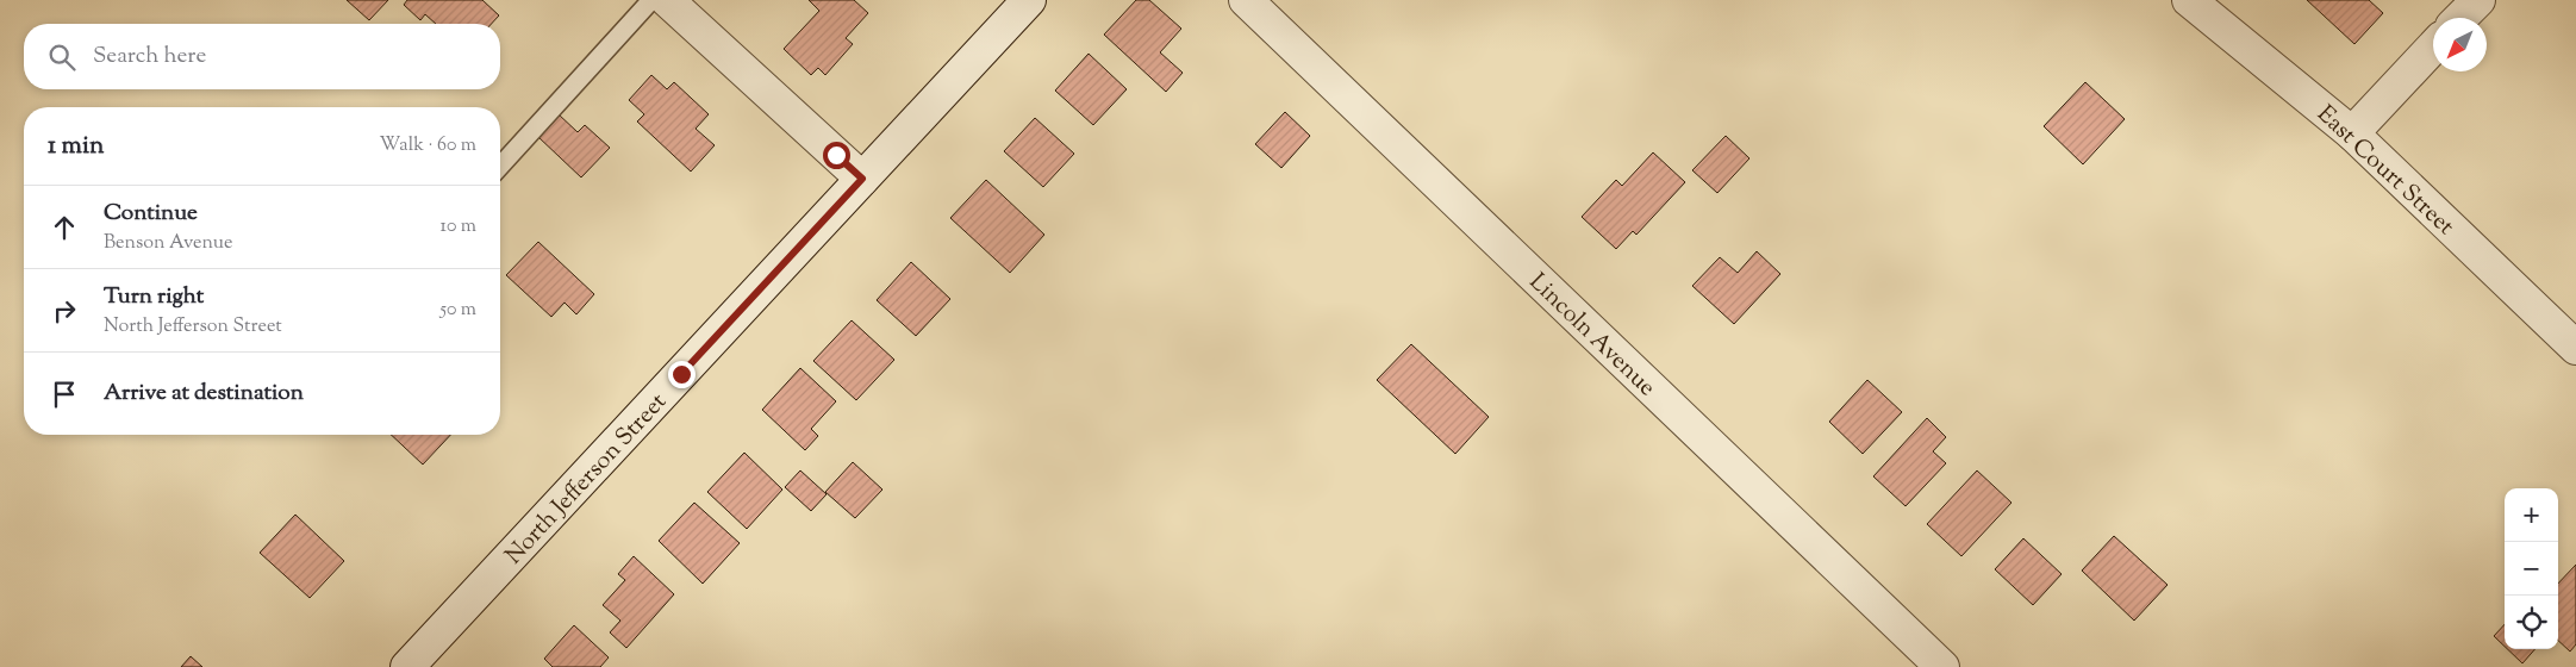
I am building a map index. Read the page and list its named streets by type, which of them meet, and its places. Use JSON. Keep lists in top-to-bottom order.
{
  "streets": {
    "street": ["East Court Street", "Lincoln Avenue", "North Jefferson Street"]
  },
  "north": "bottom left",
  "page": {
    "search": "Search here",
    "heading": ["1 min", "Walk · 60 m"],
    "list": [
      ["Continue", "Benson Avenue", "10 m"],
      ["Turn right", "North Jefferson Street", "50 m"],
      "Arrive at destination"
    ],
    "map_buttons": ["+", "−"]
  }
}
